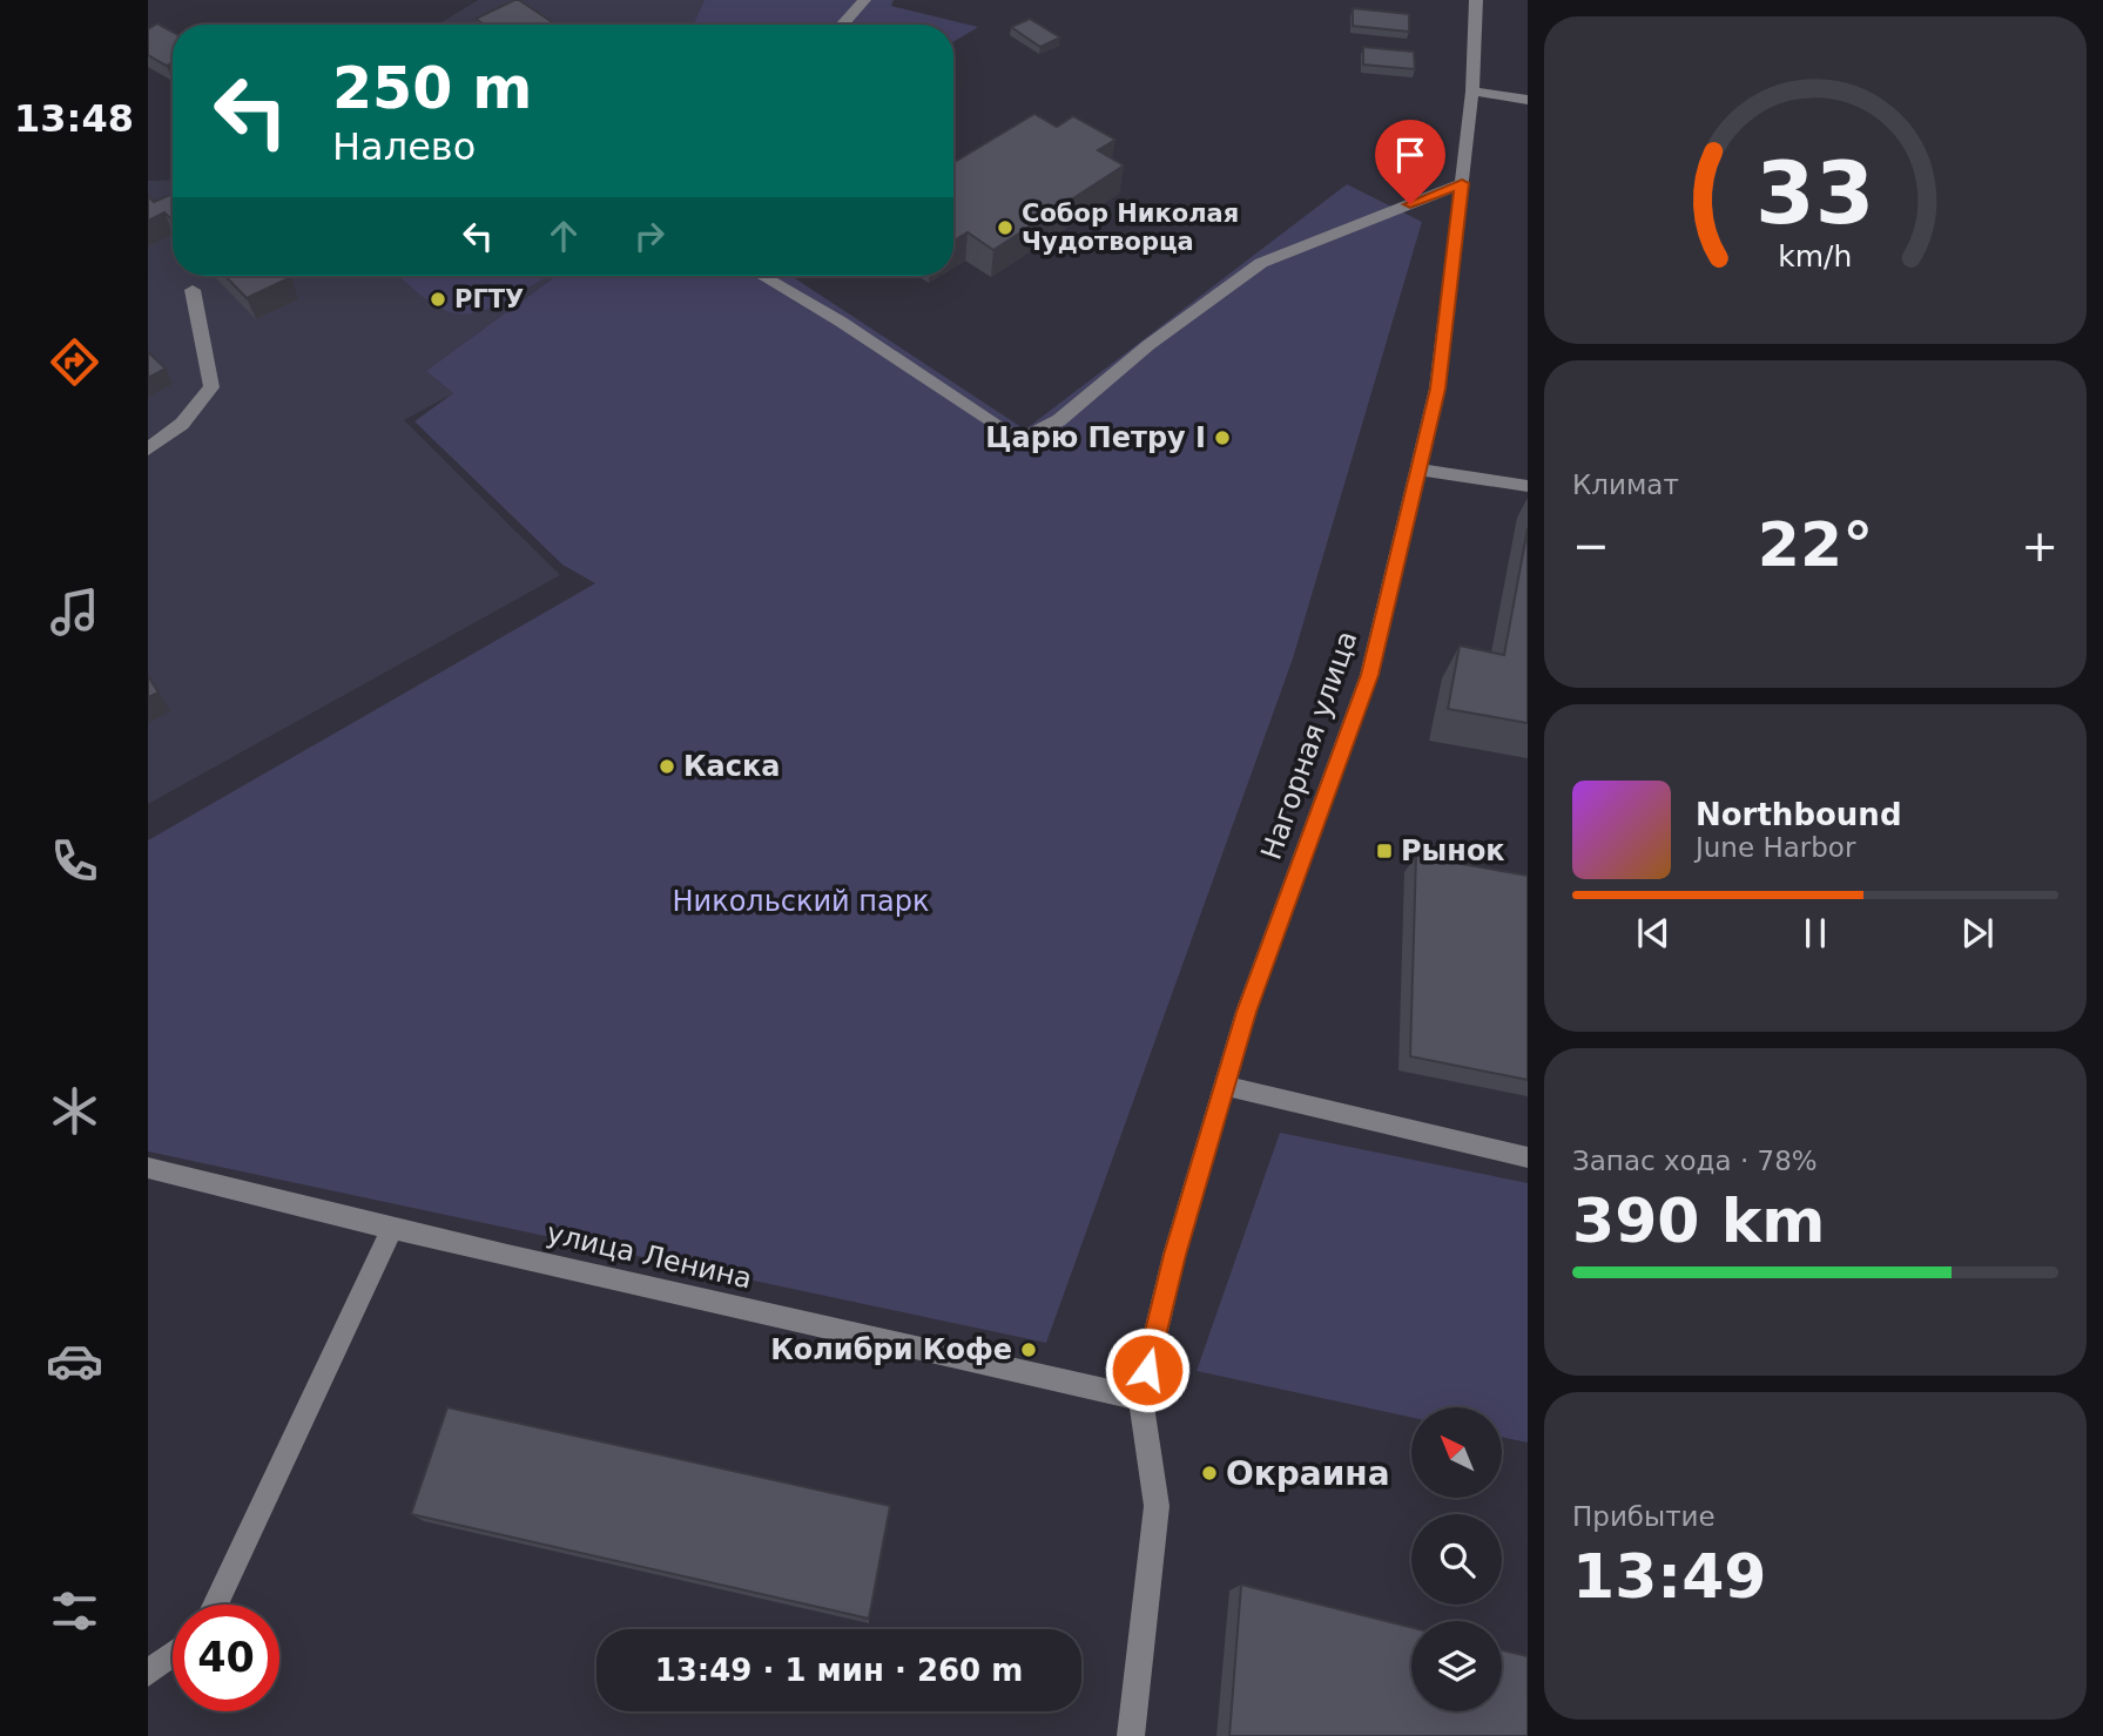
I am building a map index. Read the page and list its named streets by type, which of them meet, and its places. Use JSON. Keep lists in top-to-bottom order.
{
  "streets": {
    "street": ["Нагорная улица", "улица Ленина"]
  },
  "crossings": [
    ["Нагорная улица", "улица Ленина"]
  ],
  "parks": ["Никольский парк"],
  "places": {
    "other": [
      "Собор Николая Чудотворца",
      "РГТУ",
      "Царю Петру I",
      "Каска",
      "Колибри Кофе",
      "Окраина"
    ],
    "transit": ["Рынок"]
  },
  "north": "top left",
  "page": {
    "tabs": "13:48",
    "turn": ["250 m", "Налево"],
    "tile": [
      "Климат",
      ["Запас хода · 78%", "390 km"],
      ["Прибытие", "13:49"]
    ],
    "heat": ["−", "22°", "+"],
    "song": ["Northbound", "June Harbor"],
    "limit": "40",
    "trip": "13:49 · 1 мин · 260 m",
    "gauge": ["33", "km/h"]
  }
}
